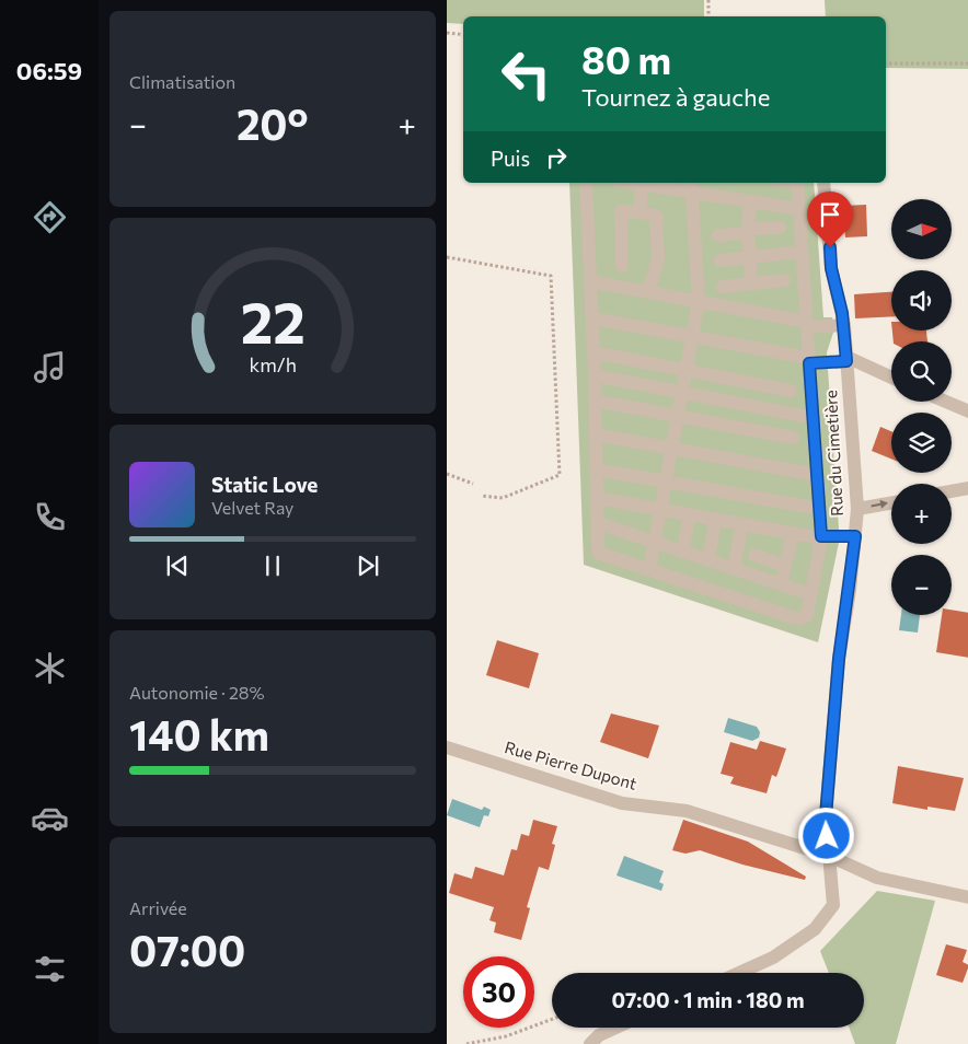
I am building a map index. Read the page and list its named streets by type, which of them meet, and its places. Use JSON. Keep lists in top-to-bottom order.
{
  "streets": {
    "street": ["Rue du Cimetière", "Rue Pierre Dupont"]
  },
  "crossings": [
    ["Rue du Cimetière", "Rue Pierre Dupont"]
  ],
  "north": "right",
  "page": {
    "tabs": "06:59",
    "tile": [
      "Climatisation",
      ["Autonomie · 28%", "140 km"],
      ["Arrivée", "07:00"]
    ],
    "turn": ["80 m", "Tournez à gauche"],
    "heat": ["−", "20°", "+"],
    "then": "Puis",
    "map_buttons": ["+", "−"],
    "song": ["Static Love", "Velvet Ray"],
    "limit": "30",
    "trip": "07:00 · 1 min · 180 m",
    "gauge": ["22", "km/h"]
  }
}
